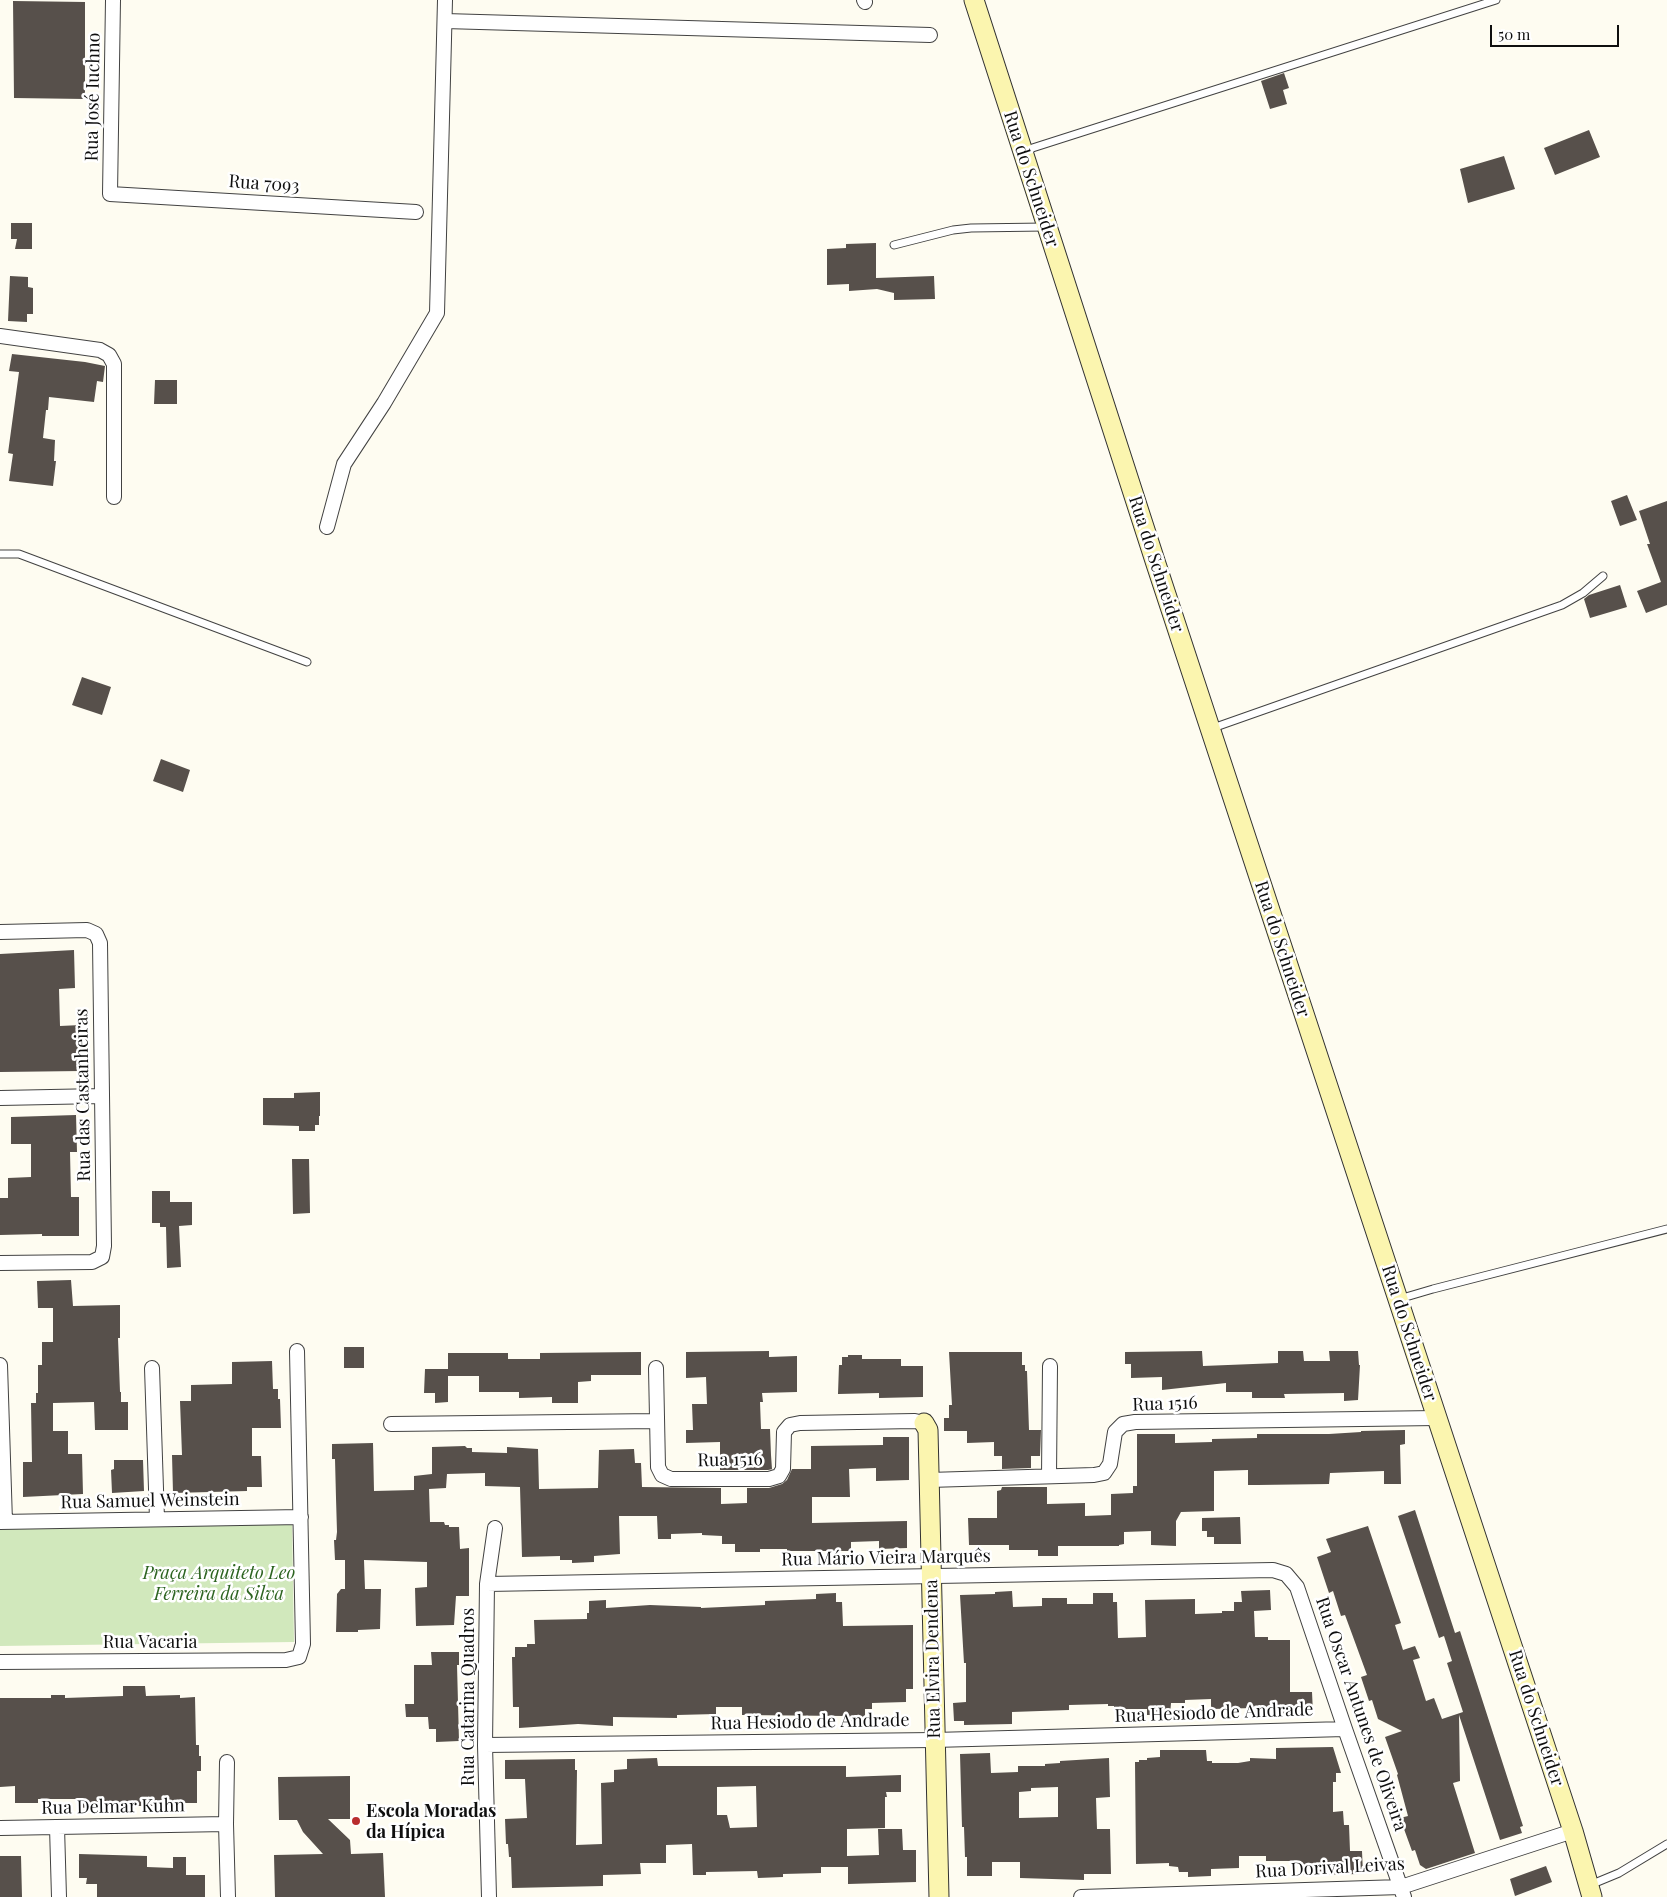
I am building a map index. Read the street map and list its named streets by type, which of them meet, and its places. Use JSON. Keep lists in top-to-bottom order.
{
  "streets": {
    "street": [
      "Rua José Iuchno",
      "Rua do Schneider",
      "Rua 7093",
      "Rua das Castanheiras",
      "Rua 1516",
      "Rua Samuel Weinstein",
      "Rua Mário Vieira Marquês",
      "Rua Vacaria",
      "Rua Elvira Dendena",
      "Rua Catarina Quadros",
      "Rua Hesiodo de Andrade",
      "Rua Oscar Antunes de Oliveira",
      "Rua Delmar Kuhn",
      "Rua Dorival Leivas"
    ]
  },
  "crossings": [
    ["Rua José Iuchno", "Rua 7093"],
    ["Rua do Schneider", "Rua 1516"],
    ["Rua do Schneider", "Rua Dorival Leivas"],
    ["Rua 1516", "Rua Elvira Dendena"],
    ["Rua Samuel Weinstein", "Rua Vacaria"],
    ["Rua Mário Vieira Marquês", "Rua Elvira Dendena"],
    ["Rua Mário Vieira Marquês", "Rua Catarina Quadros"],
    ["Rua Mário Vieira Marquês", "Rua Oscar Antunes de Oliveira"],
    ["Rua Elvira Dendena", "Rua Hesiodo de Andrade"],
    ["Rua Catarina Quadros", "Rua Hesiodo de Andrade"],
    ["Rua Hesiodo de Andrade", "Rua Oscar Antunes de Oliveira"],
    ["Rua Oscar Antunes de Oliveira", "Rua Dorival Leivas"]
  ],
  "parks": ["Praça Arquiteto Leo Ferreira da Silva"],
  "places": ["Escola Moradas da Hípica"],
  "scale_bar": "50 m"
}
